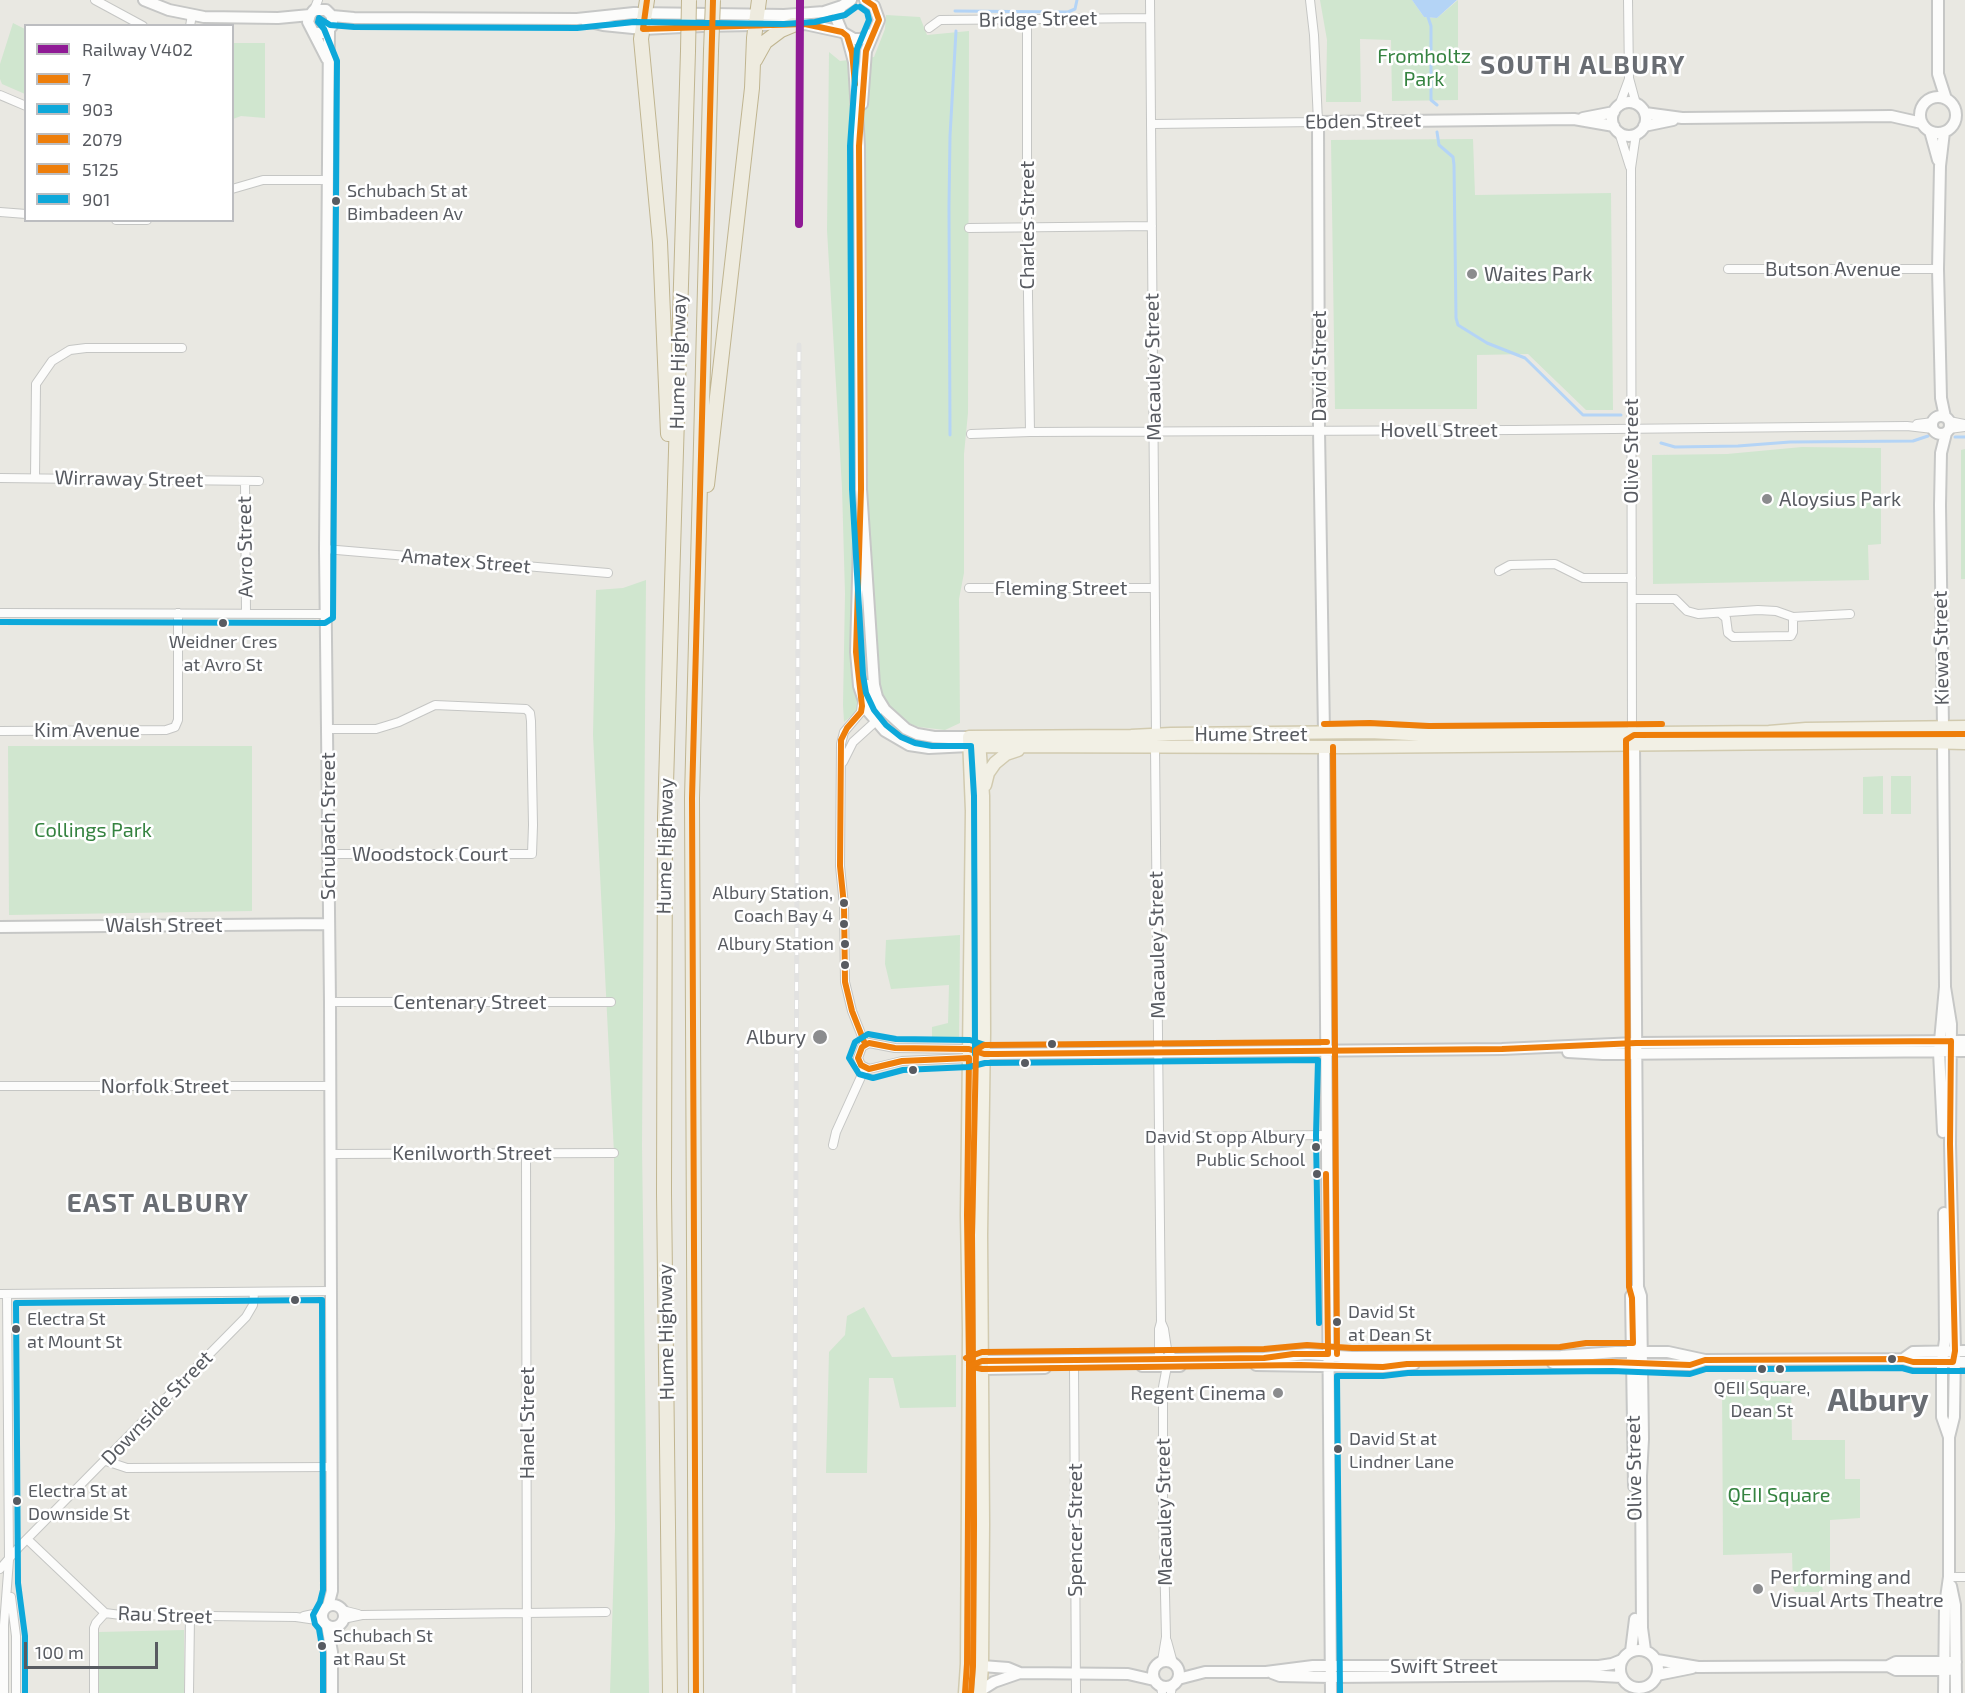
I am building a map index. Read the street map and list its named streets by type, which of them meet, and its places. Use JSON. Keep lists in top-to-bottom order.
{
  "streets": {
    "highway": ["Hume Highway"],
    "main road": ["Kiewa Street", "Hume Street"],
    "street": [
      "Bridge Street",
      "Ebden Street",
      "Charles Street",
      "Butson Avenue",
      "David Street",
      "Macauley Street",
      "Hovell Street",
      "Olive Street",
      "Wirraway Street",
      "Avro Street",
      "Amatex Street",
      "Fleming Street",
      "Kim Avenue",
      "Schubach Street",
      "Woodstock Court",
      "Walsh Street",
      "Centenary Street",
      "Norfolk Street",
      "Kenilworth Street",
      "Downside Street",
      "Hanel Street",
      "Spencer Street",
      "Rau Street",
      "Swift Street"
    ]
  },
  "crossings": [
    ["Bridge Street", "Charles Street"],
    ["Bridge Street", "Macauley Street"],
    ["Ebden Street", "David Street"],
    ["Ebden Street", "Macauley Street"],
    ["Ebden Street", "Olive Street"],
    ["Charles Street", "Hovell Street"],
    ["Butson Avenue", "Kiewa Street"],
    ["David Street", "Hovell Street"],
    ["David Street", "Hume Street"],
    ["Macauley Street", "Hovell Street"],
    ["Macauley Street", "Fleming Street"],
    ["Macauley Street", "Hume Street"],
    ["Macauley Street", "Swift Street"],
    ["Hovell Street", "Olive Street"],
    ["Hovell Street", "Kiewa Street"],
    ["Olive Street", "Hume Street"],
    ["Olive Street", "Swift Street"],
    ["Wirraway Street", "Avro Street"],
    ["Amatex Street", "Schubach Street"],
    ["Kiewa Street", "Hume Street"],
    ["Schubach Street", "Woodstock Court"],
    ["Schubach Street", "Walsh Street"],
    ["Schubach Street", "Centenary Street"],
    ["Schubach Street", "Norfolk Street"],
    ["Schubach Street", "Kenilworth Street"],
    ["Schubach Street", "Rau Street"],
    ["Kenilworth Street", "Hanel Street"],
    ["Downside Street", "Rau Street"],
    ["Hanel Street", "Rau Street"]
  ],
  "districts": ["SOUTH ALBURY", "EAST ALBURY", "Albury"],
  "parks": ["Fromholtz Park", "Collings Park", "QEII Square"],
  "places": [
    "Schubach St at Bimbadeen Av",
    "Waites Park",
    "Aloysius Park",
    "Weidner Cres at Avro St",
    "Albury Station, Coach Bay 4",
    "Albury Station",
    "Albury",
    "David St opp Albury Public School",
    "David St at Dean St",
    "Electra St at Mount St",
    "QEII Square, Dean St",
    "Regent Cinema",
    "David St at Lindner Lane",
    "Electra St at Downside St",
    "Performing and Visual Arts Theatre",
    "Schubach St at Rau St"
  ],
  "lines": [
    "rail line V402",
    "transit line 7",
    "transit line 5125",
    "transit line 903",
    "transit line 2079",
    "transit line 901"
  ],
  "legend": [
    "Railway V402",
    "7",
    "903",
    "2079",
    "5125",
    "901"
  ],
  "scale_bar": "100 m"
}
